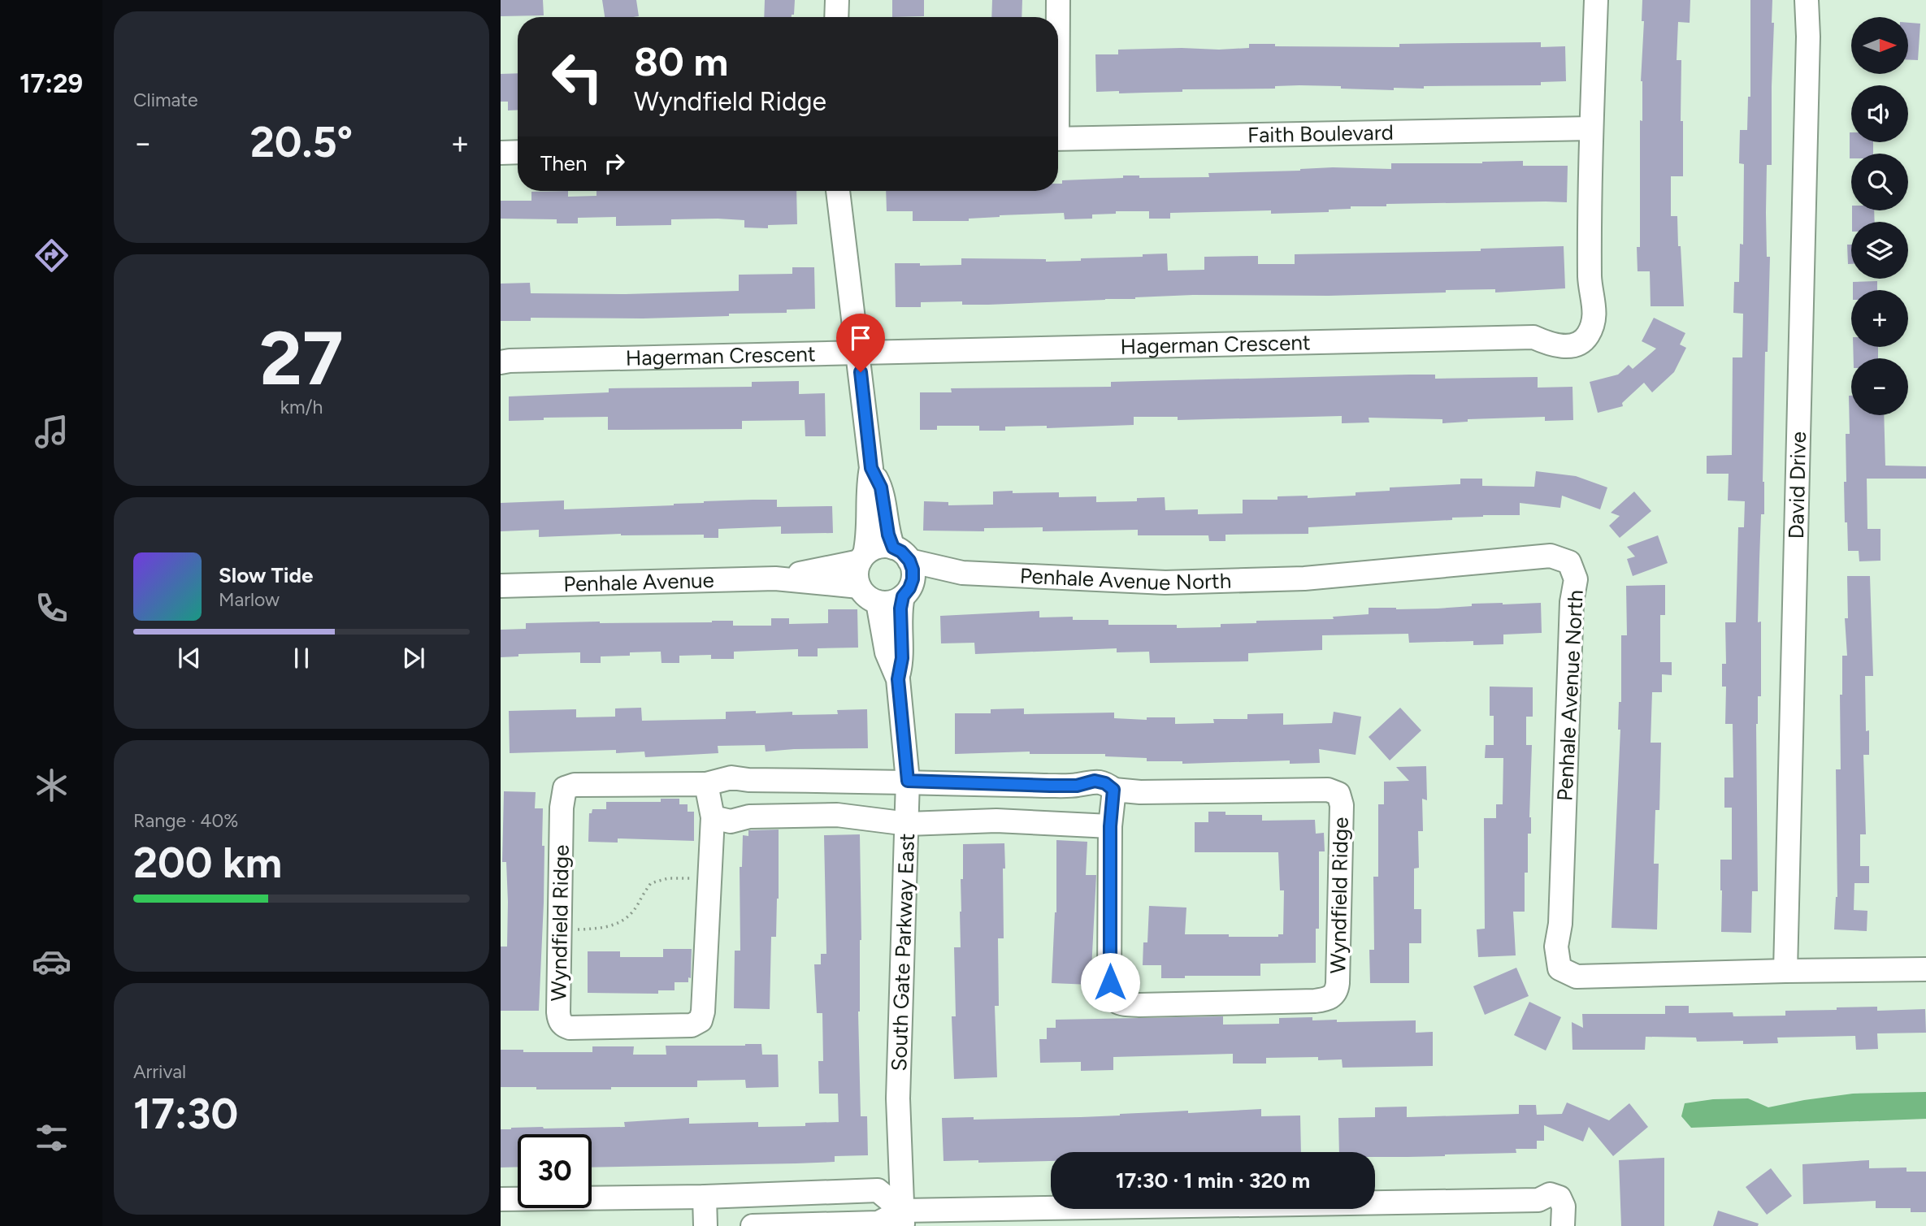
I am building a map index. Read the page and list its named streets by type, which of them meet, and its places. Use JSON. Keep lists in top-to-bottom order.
{
  "streets": {
    "street": [
      "Faith Boulevard",
      "Hagerman Crescent",
      "David Drive",
      "Penhale Avenue North",
      "Penhale Avenue",
      "Wyndfield Ridge",
      "South Gate Parkway East"
    ]
  },
  "crossings": [
    ["Faith Boulevard", "Hagerman Crescent"],
    ["David Drive", "Penhale Avenue North"],
    ["Penhale Avenue North", "Penhale Avenue"],
    ["Penhale Avenue North", "South Gate Parkway East"],
    ["Penhale Avenue", "South Gate Parkway East"],
    ["Wyndfield Ridge", "South Gate Parkway East"]
  ],
  "north": "right",
  "page": {
    "tabs": "17:29",
    "tile": [
      "Climate",
      ["27", "km/h"],
      ["Range · 40%", "200 km"],
      ["Arrival", "17:30"]
    ],
    "map_buttons": ["+", "−"],
    "turn": ["80 m", "Wyndfield Ridge"],
    "heat": ["−", "20.5°", "+"],
    "then": "Then",
    "song": ["Slow Tide", "Marlow"],
    "limit": "30",
    "trip": "17:30 · 1 min · 320 m"
  }
}
